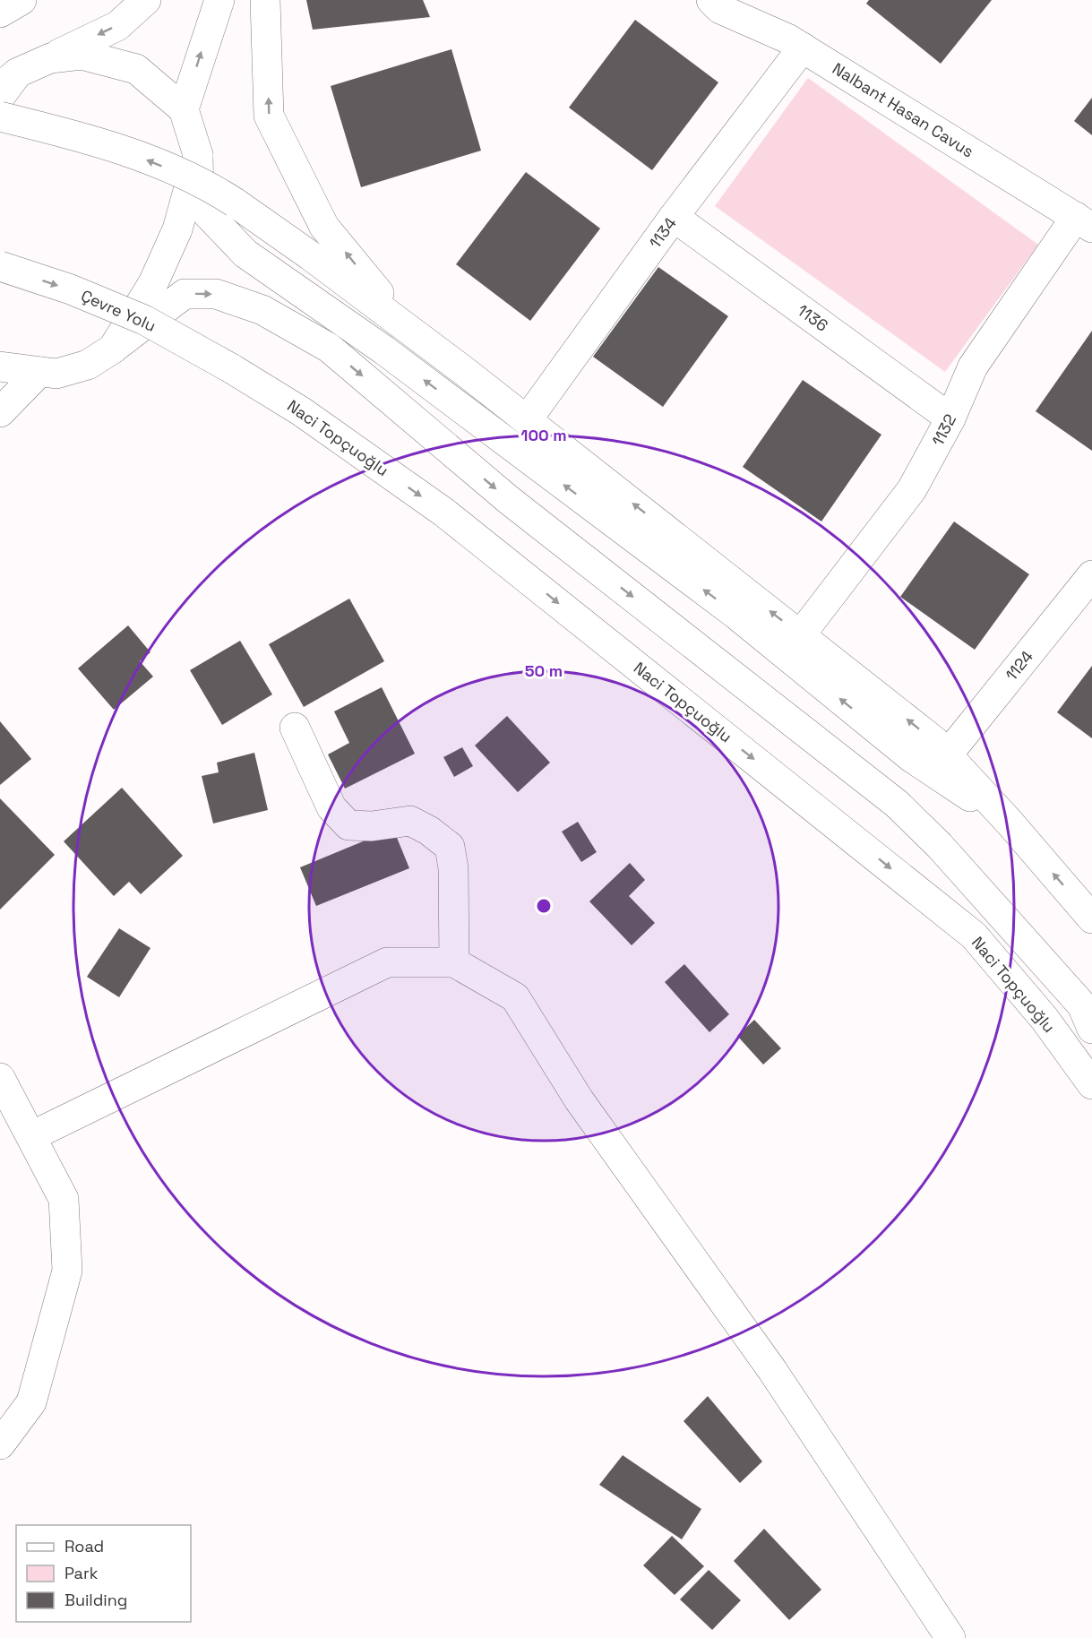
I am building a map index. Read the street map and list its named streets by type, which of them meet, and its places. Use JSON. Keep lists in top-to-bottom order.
{
  "streets": {
    "main road": [
      "Nalbant Hasan Cavus",
      "1134",
      "Çevre Yolu",
      "1136",
      "1132",
      "Naci Topçuoğlu",
      "1124"
    ]
  },
  "crossings": [
    ["Nalbant Hasan Cavus", "1134"],
    ["Nalbant Hasan Cavus", "1132"],
    ["1134", "1136"],
    ["Çevre Yolu", "Naci Topçuoğlu"],
    ["1136", "1132"]
  ],
  "legend": ["Road", "Park", "Building"],
  "rings": ["100 m", "50 m"]
}
